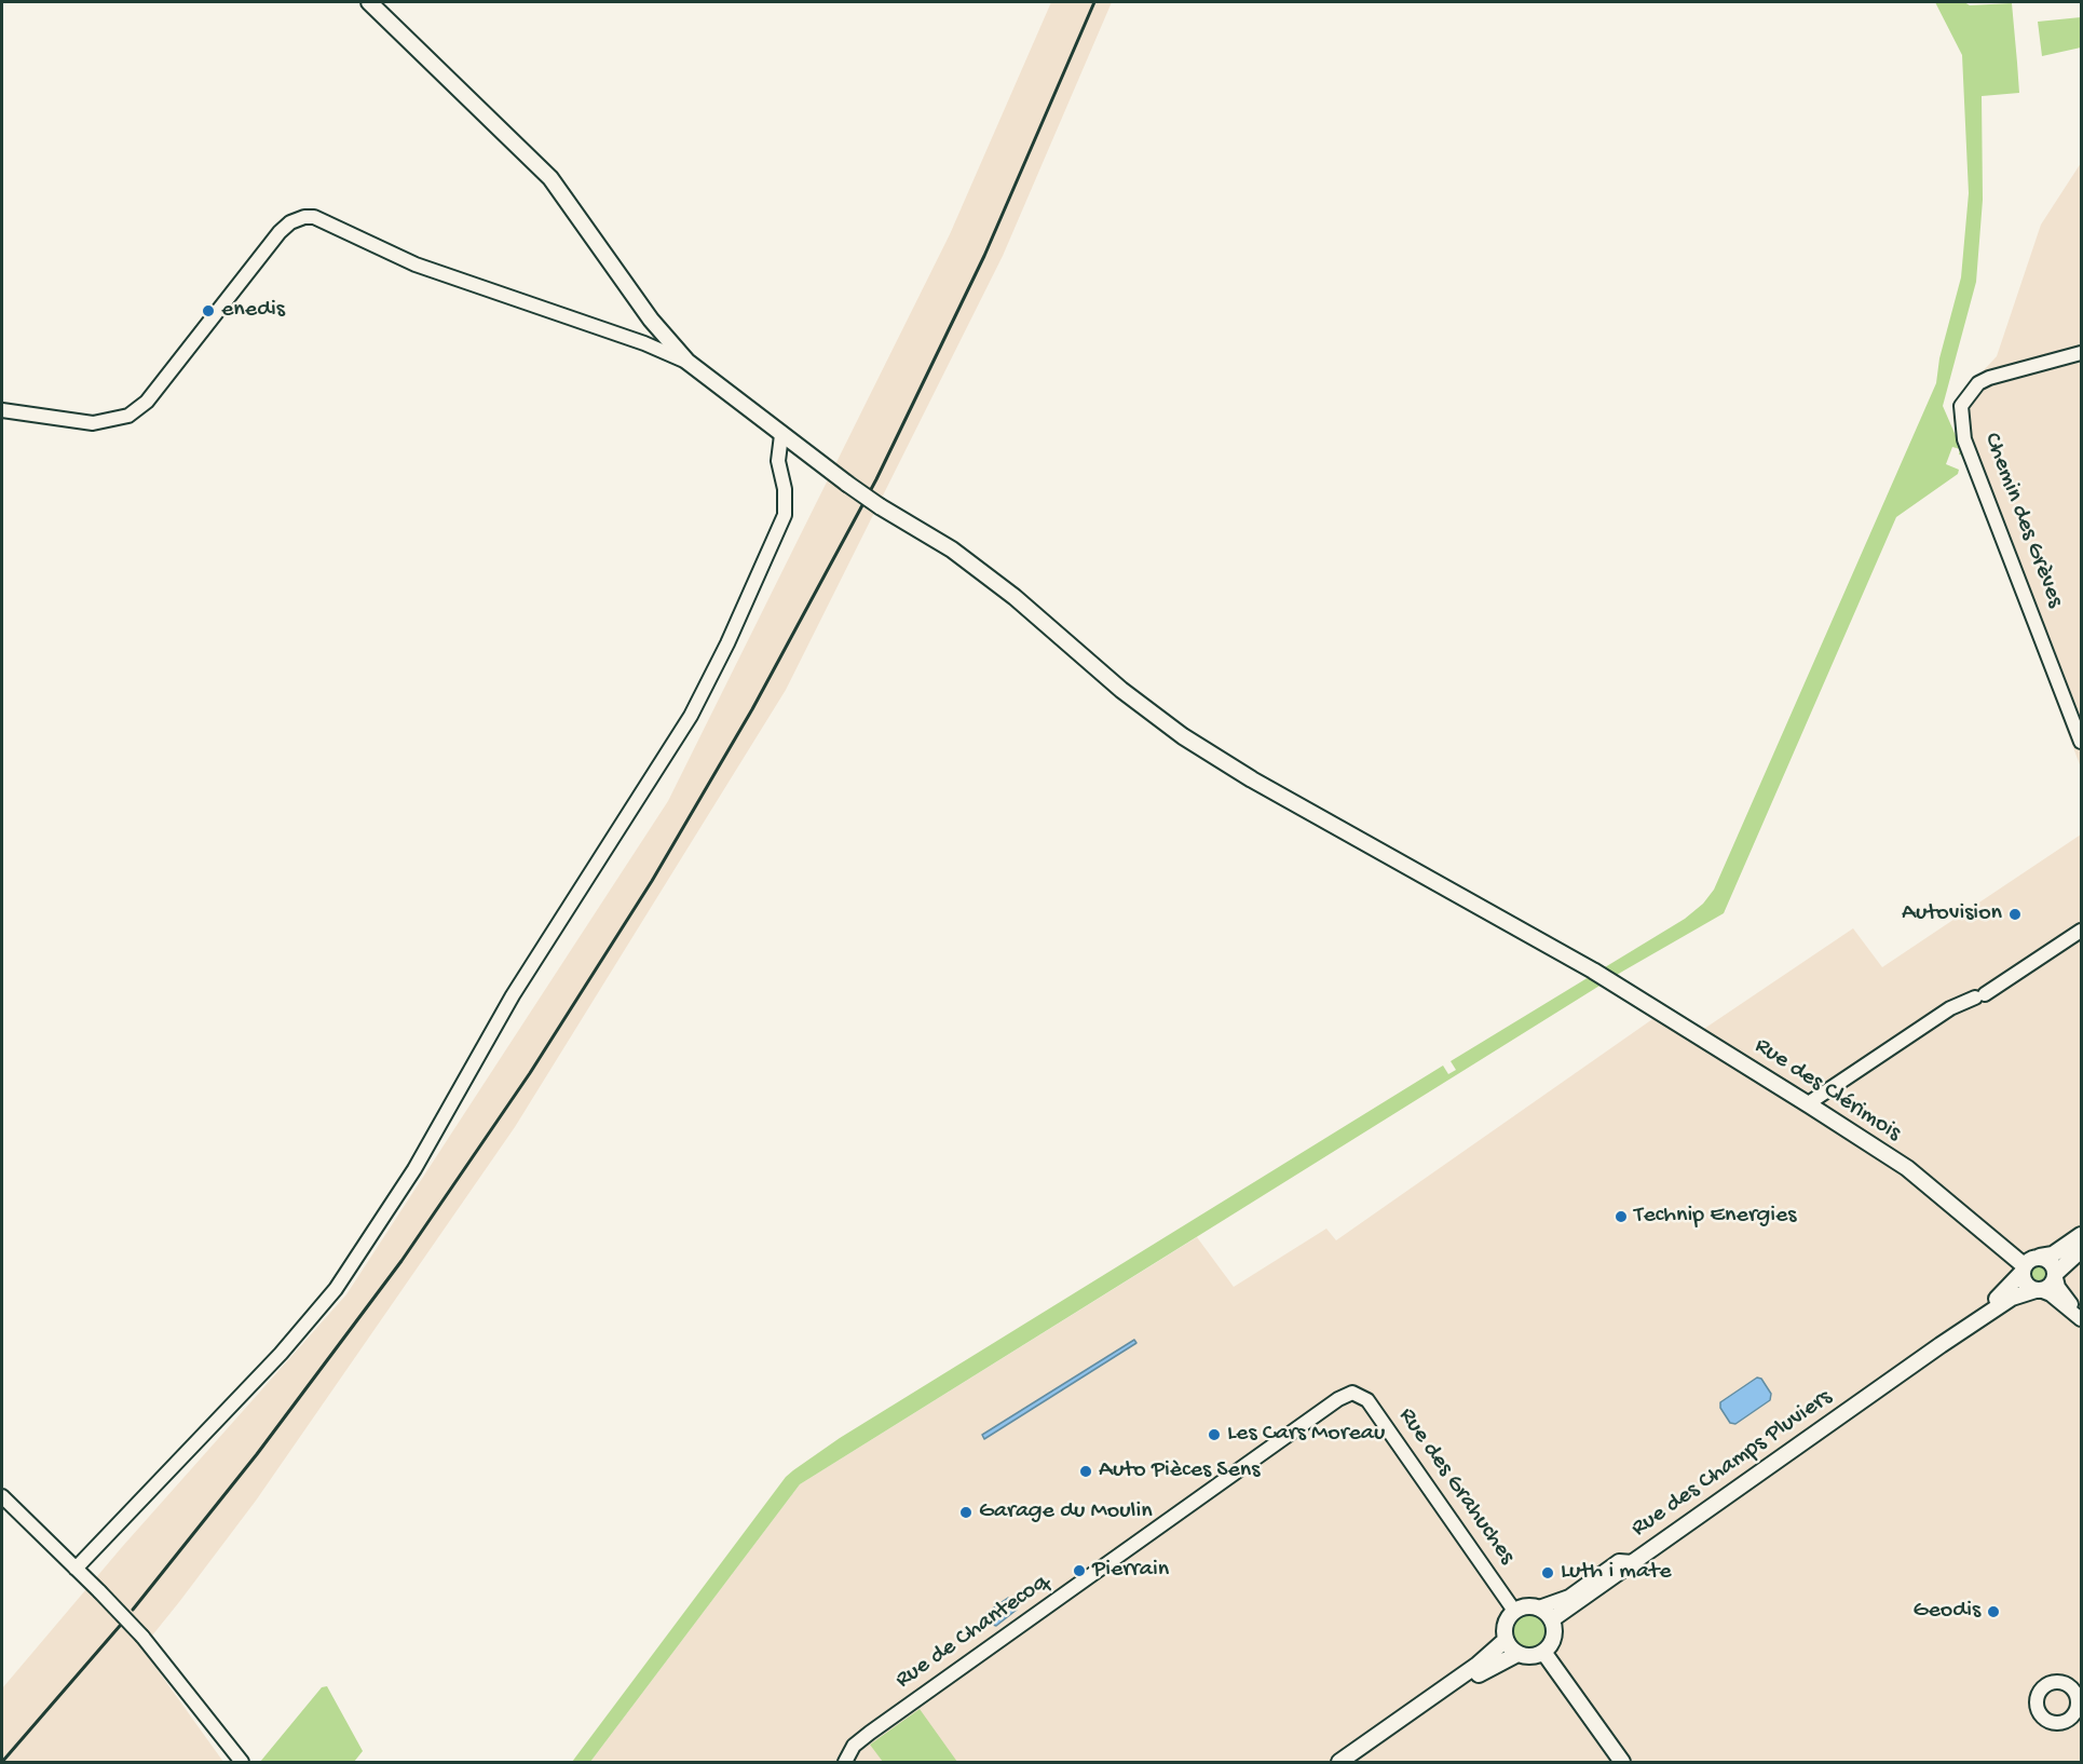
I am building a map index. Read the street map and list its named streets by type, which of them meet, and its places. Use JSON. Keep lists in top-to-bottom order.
{
  "streets": {
    "street": [
      "Chemin des Grèves",
      "Rue des Clérimois",
      "Rue des Champs Pluviers",
      "Rue des Grahuches",
      "Rue de Chantecoq"
    ]
  },
  "crossings": [
    ["Rue des Clérimois", "Rue des Champs Pluviers"],
    ["Rue des Champs Pluviers", "Rue des Grahuches"],
    ["Rue des Grahuches", "Rue de Chantecoq"]
  ],
  "places": [
    "enedis",
    "Autovision",
    "Technip Energies",
    "Les Cars Moreau",
    "Auto Pièces Sens",
    "Garage du Moulin",
    "Pierrain",
    "Luth i mate",
    "Geodis"
  ]
}
